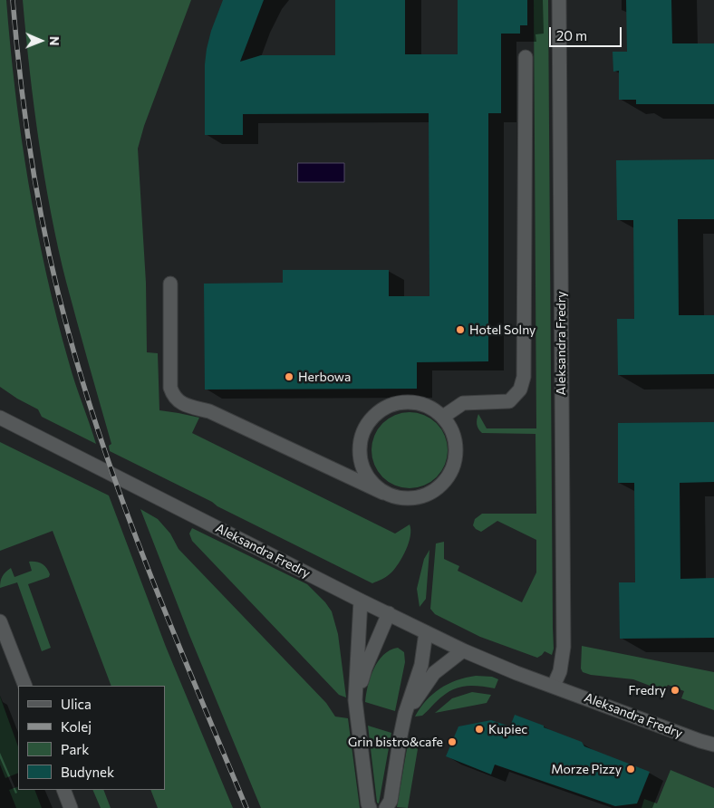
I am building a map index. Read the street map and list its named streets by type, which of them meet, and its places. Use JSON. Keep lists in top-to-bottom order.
{
  "streets": {
    "street": ["Aleksandra Fredry"]
  },
  "places": [
    "Hotel Solny",
    "Herbowa",
    "Fredry",
    "Kupiec",
    "Grin bistro&cafe",
    "Morze Pizzy"
  ],
  "legend": [
    "Ulica",
    "Kolej",
    "Park",
    "Budynek"
  ],
  "scale_bar": "20 m",
  "north": "right"
}
